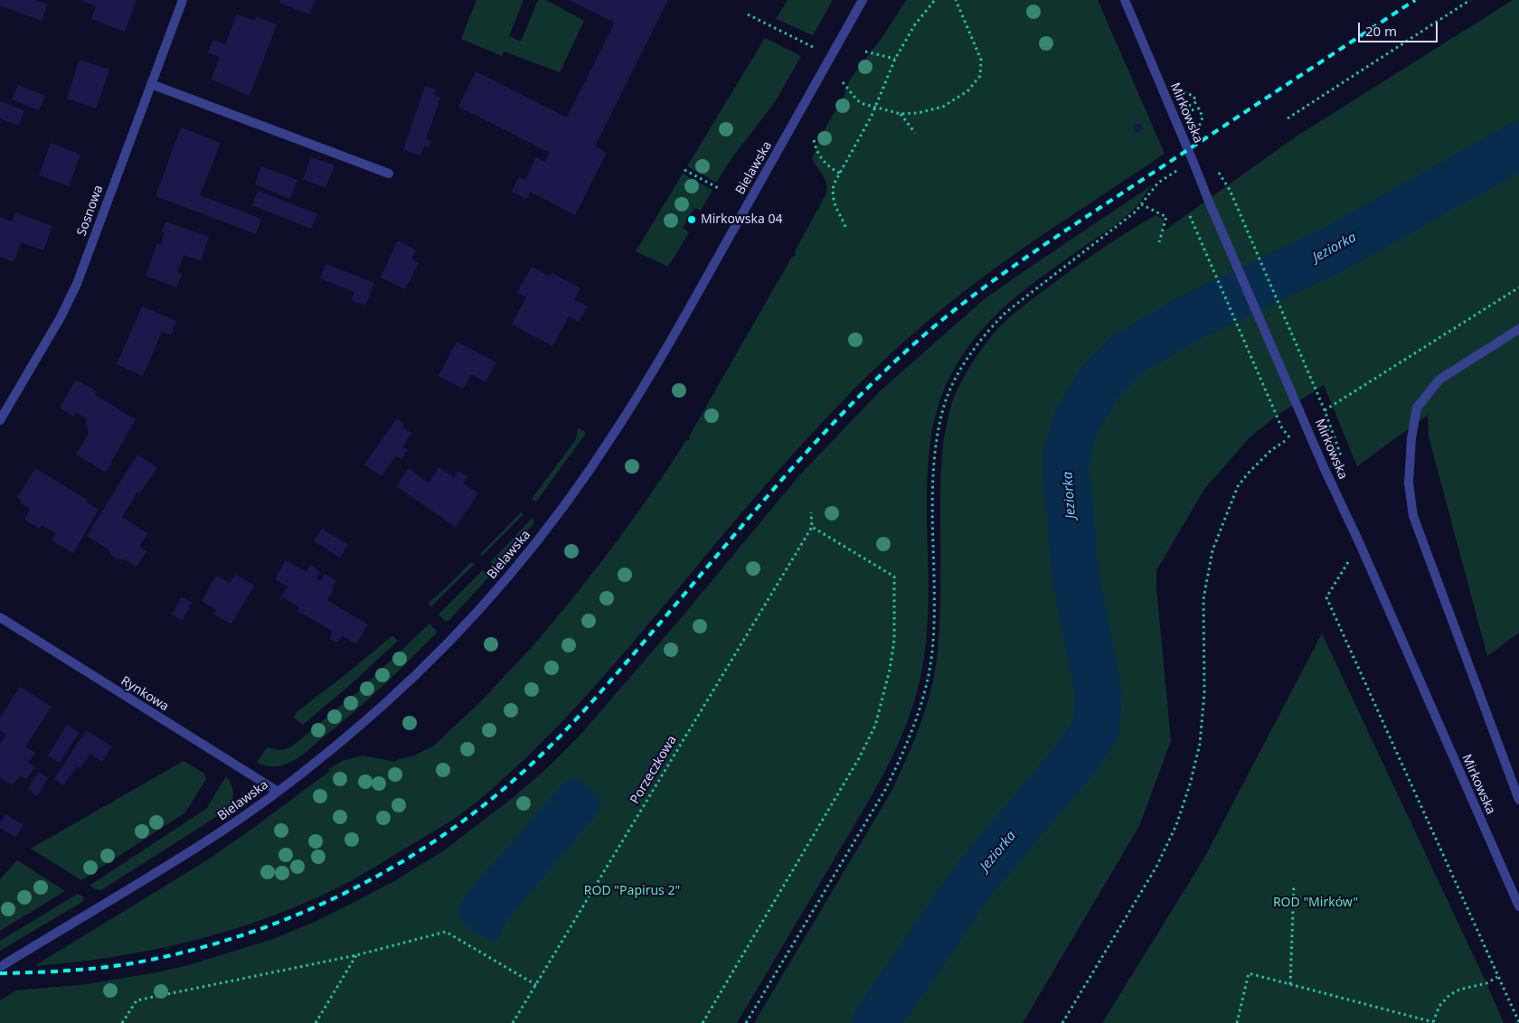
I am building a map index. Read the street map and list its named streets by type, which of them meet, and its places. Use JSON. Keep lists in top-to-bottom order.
{
  "streets": {
    "street": [
      "Mirkowska",
      "Bielawska",
      "Sosnowa",
      "Rynkowa"
    ],
    "path": ["Porzeczkowa"]
  },
  "crossings": [
    ["Bielawska", "Rynkowa"]
  ],
  "water": ["Jeziorka"],
  "parks": ["ROD \"Papirus 2\"", "ROD \"Mirków\""],
  "places": ["Mirkowska 04"],
  "scale_bar": "20 m"
}
